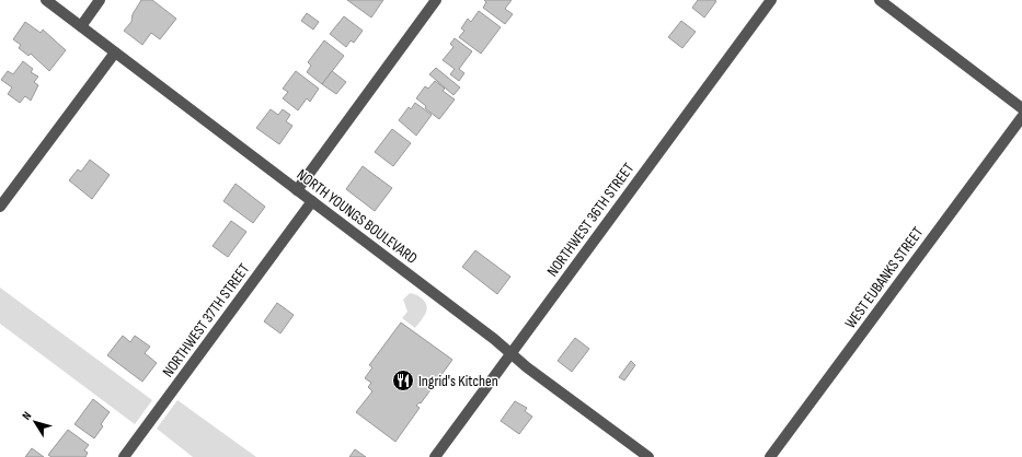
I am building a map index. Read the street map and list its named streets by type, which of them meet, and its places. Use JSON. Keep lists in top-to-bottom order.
{
  "streets": {
    "street": [
      "NORTH YOUNGS BOULEVARD",
      "NORTHWEST 36TH STREET",
      "WEST EUBANKS STREET",
      "NORTHWEST 37TH STREET"
    ]
  },
  "crossings": [
    ["NORTH YOUNGS BOULEVARD", "NORTHWEST 36TH STREET"],
    ["NORTH YOUNGS BOULEVARD", "NORTHWEST 37TH STREET"]
  ],
  "places": {
    "restaurant": ["Ingrid's Kitchen"]
  },
  "north": "top left"
}
